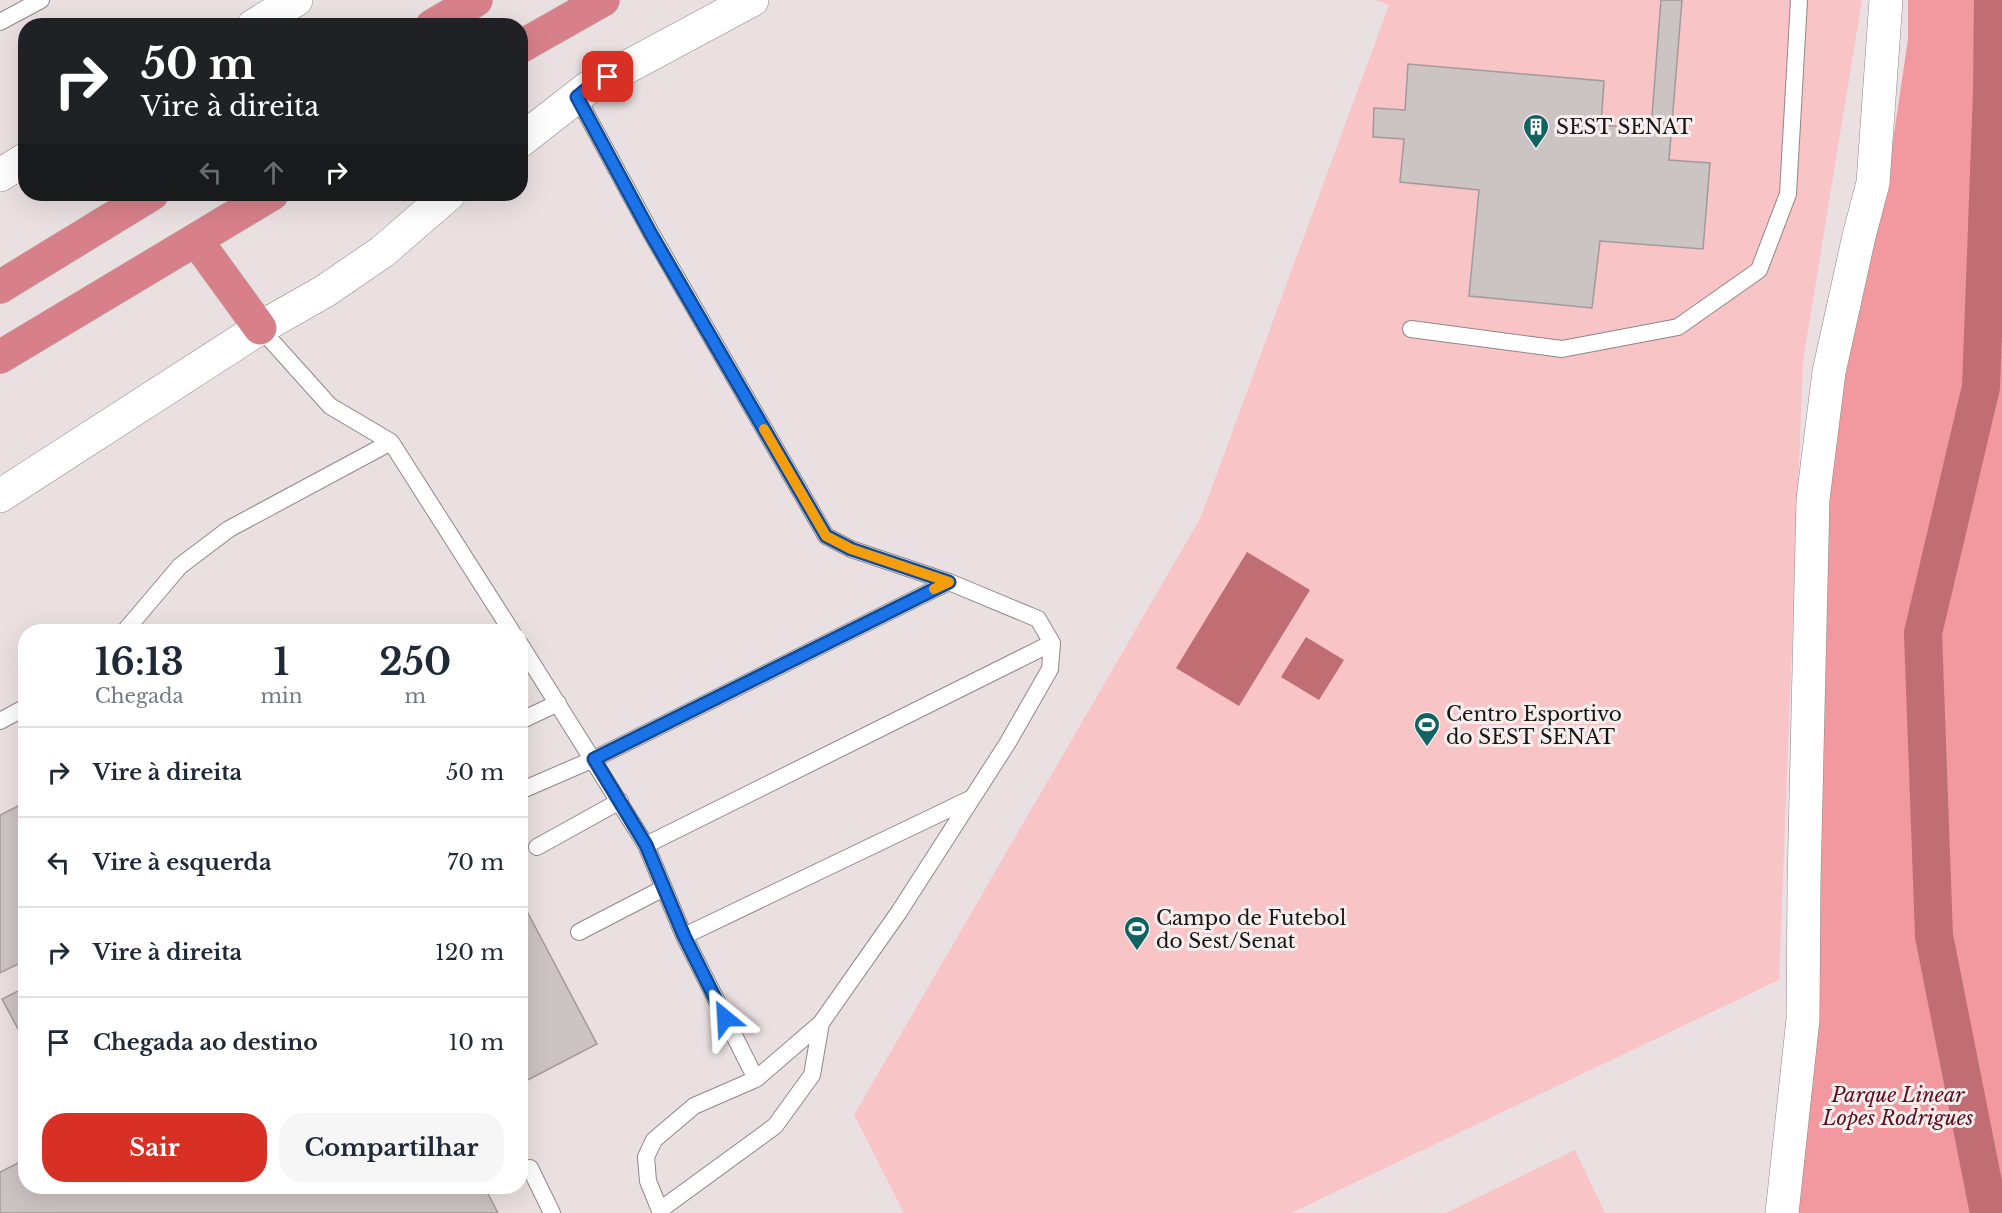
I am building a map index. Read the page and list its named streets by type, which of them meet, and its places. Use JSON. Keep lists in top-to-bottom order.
{
  "parks": ["Parque Linear Lopes Rodrigues"],
  "places": {
    "building": ["SEST SENAT"],
    "sports": ["Centro Esportivo do SEST SENAT", "Campo de Futebol do Sest/Senat"]
  },
  "page": {
    "turn": ["50 m", "Vire à direita"],
    "eta": [
      "16:13",
      "Chegada",
      "1",
      "min",
      "250",
      "m"
    ],
    "list": [
      {
        "name": "Vire à direita",
        "value": "50 m"
      },
      {
        "name": "Vire à esquerda",
        "value": "70 m"
      },
      {
        "name": "Vire à direita",
        "value": "120 m"
      },
      {
        "name": "Chegada ao destino",
        "value": "10 m"
      }
    ],
    "buttons": ["Sair", "Compartilhar"]
  }
}
